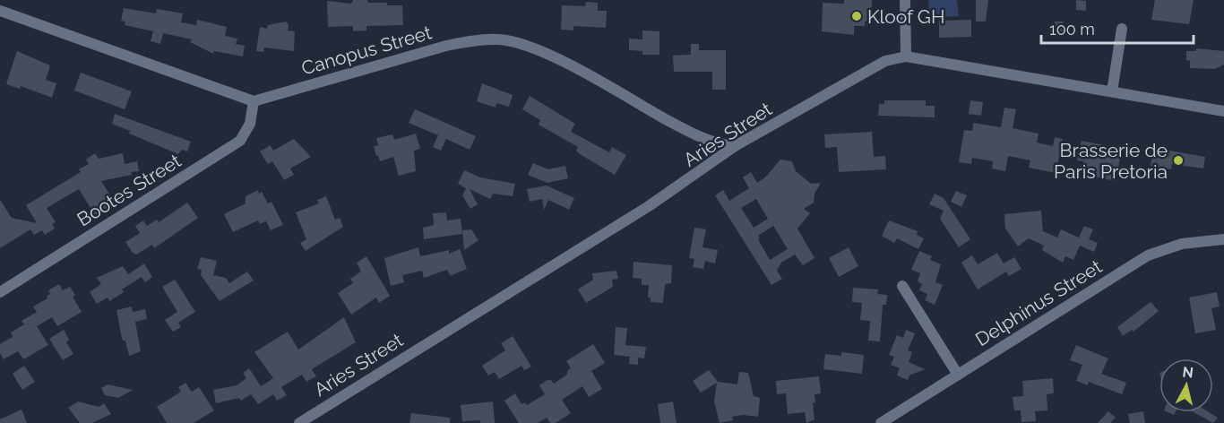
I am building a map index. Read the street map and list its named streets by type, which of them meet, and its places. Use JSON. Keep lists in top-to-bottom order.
{
  "streets": {
    "street": [
      "Canopus Street",
      "Aries Street",
      "Bootes Street",
      "Delphinus Street"
    ]
  },
  "crossings": [
    ["Canopus Street", "Aries Street"],
    ["Canopus Street", "Bootes Street"]
  ],
  "places": ["Kloof GH", "Brasserie de Paris Pretoria"],
  "scale_bar": "100 m",
  "north": "top"
}
